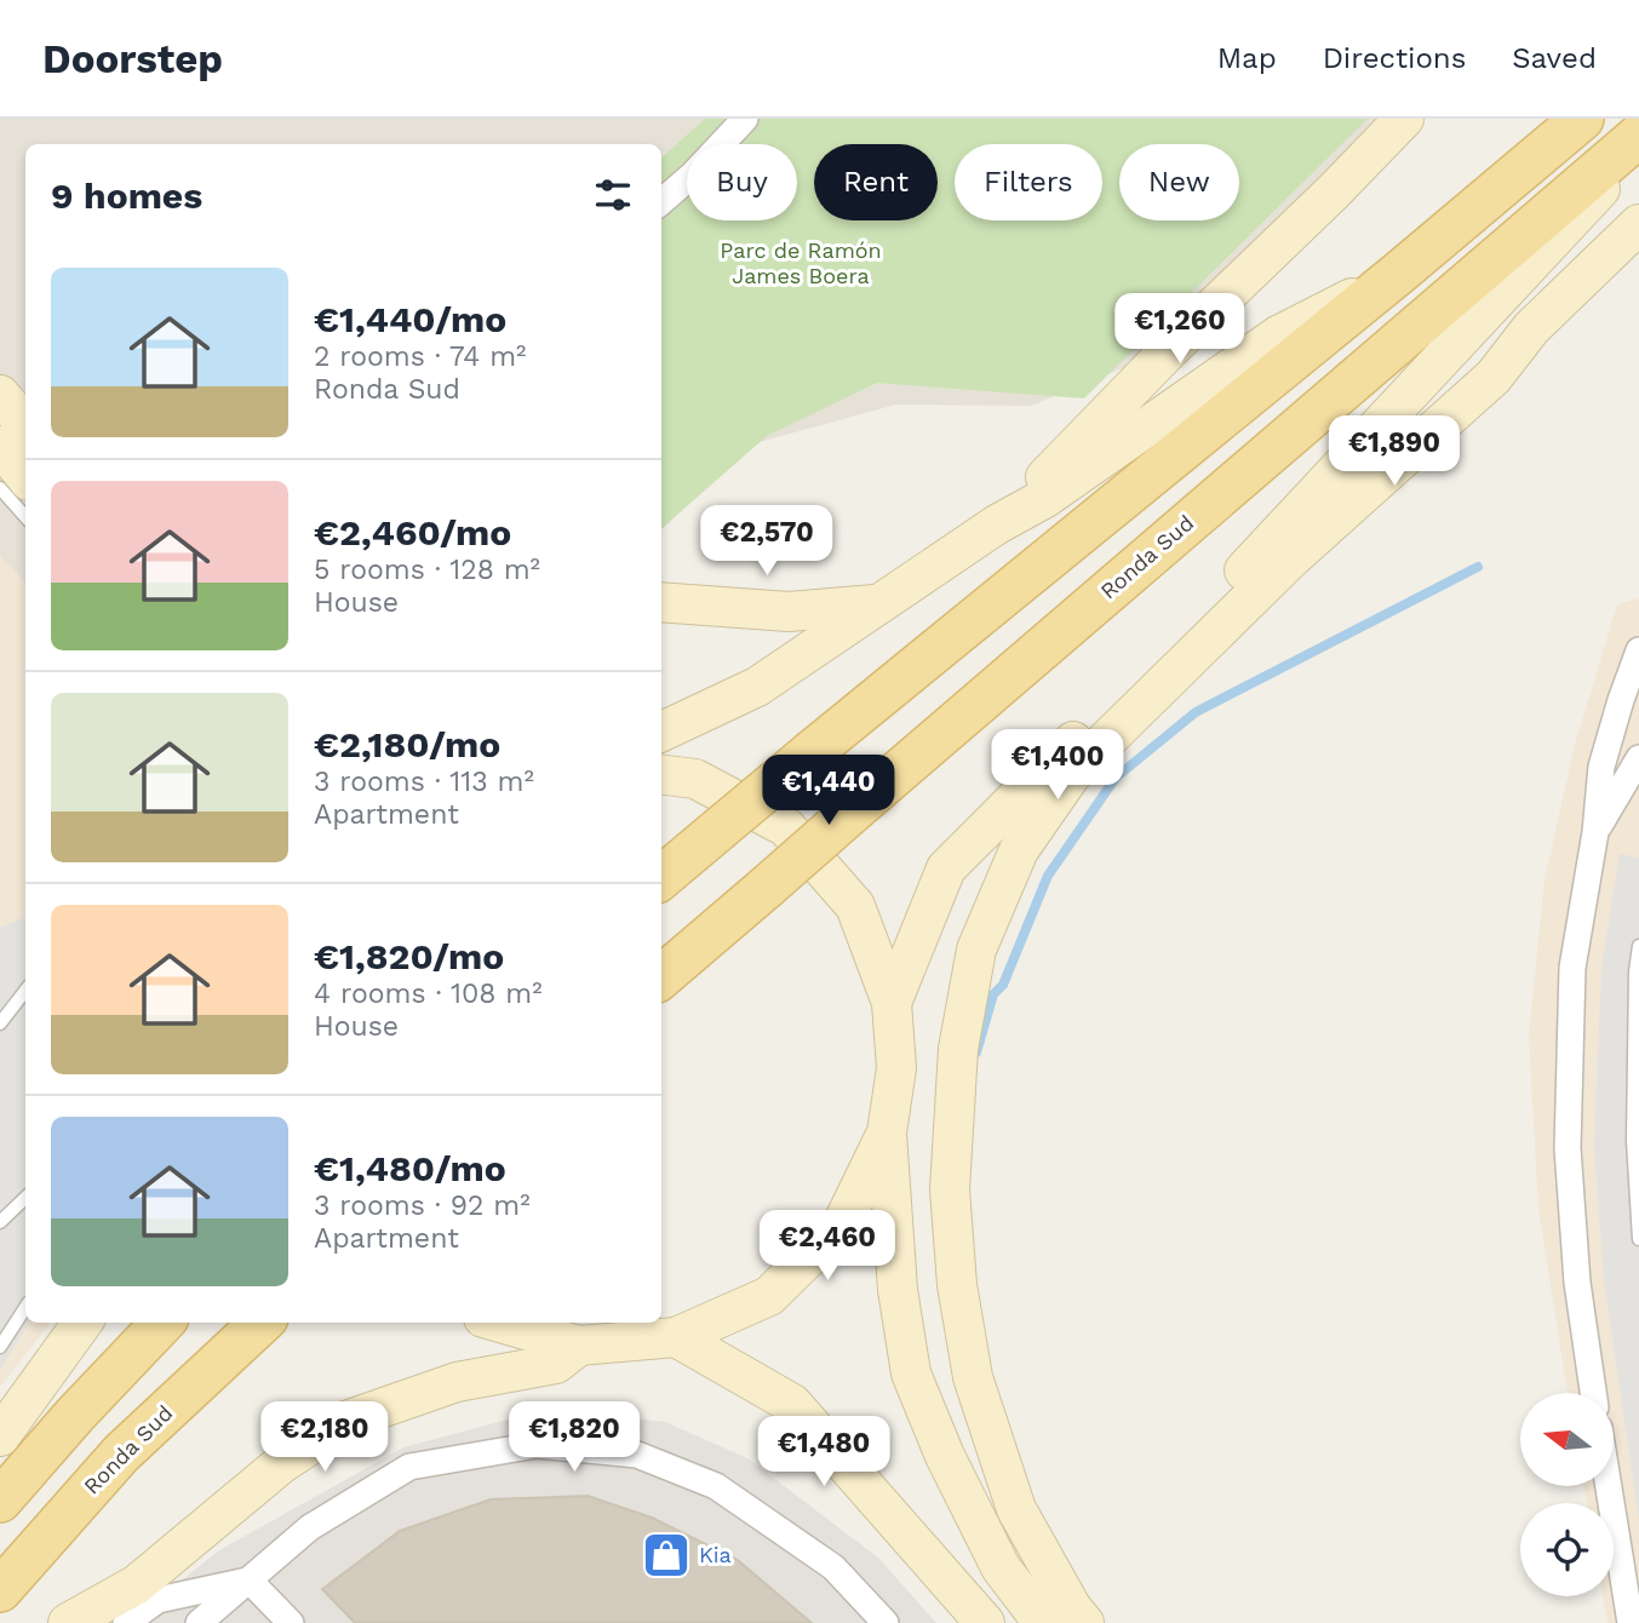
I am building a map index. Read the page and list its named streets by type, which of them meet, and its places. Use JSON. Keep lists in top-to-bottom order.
{
  "streets": {
    "main road": ["Ronda Sud"]
  },
  "parks": ["Parc de Ramón James Boera"],
  "places": {
    "shop": ["Kia"]
  },
  "north": "left",
  "page": {
    "header": "Doorstep",
    "nav": ["Map", "Directions", "Saved"],
    "chip": [
      "Buy",
      "Rent",
      "Filters",
      "New"
    ],
    "heading": "9 homes",
    "list": [
      {
        "name": "€1,440/mo",
        "note": "2 rooms · 74 m² · Ronda Sud"
      },
      {
        "name": "€2,460/mo",
        "note": "5 rooms · 128 m² · House"
      },
      {
        "name": "€2,180/mo",
        "note": "3 rooms · 113 m² · Apartment"
      },
      {
        "name": "€1,820/mo",
        "note": "4 rooms · 108 m² · House"
      },
      {
        "name": "€1,480/mo",
        "note": "3 rooms · 92 m² · Apartment"
      }
    ],
    "price": [
      "€1,260",
      "€1,890",
      "€2,570",
      "€1,400",
      "€1,440",
      "€2,460",
      "€2,180",
      "€1,820",
      "€1,480"
    ]
  }
}
